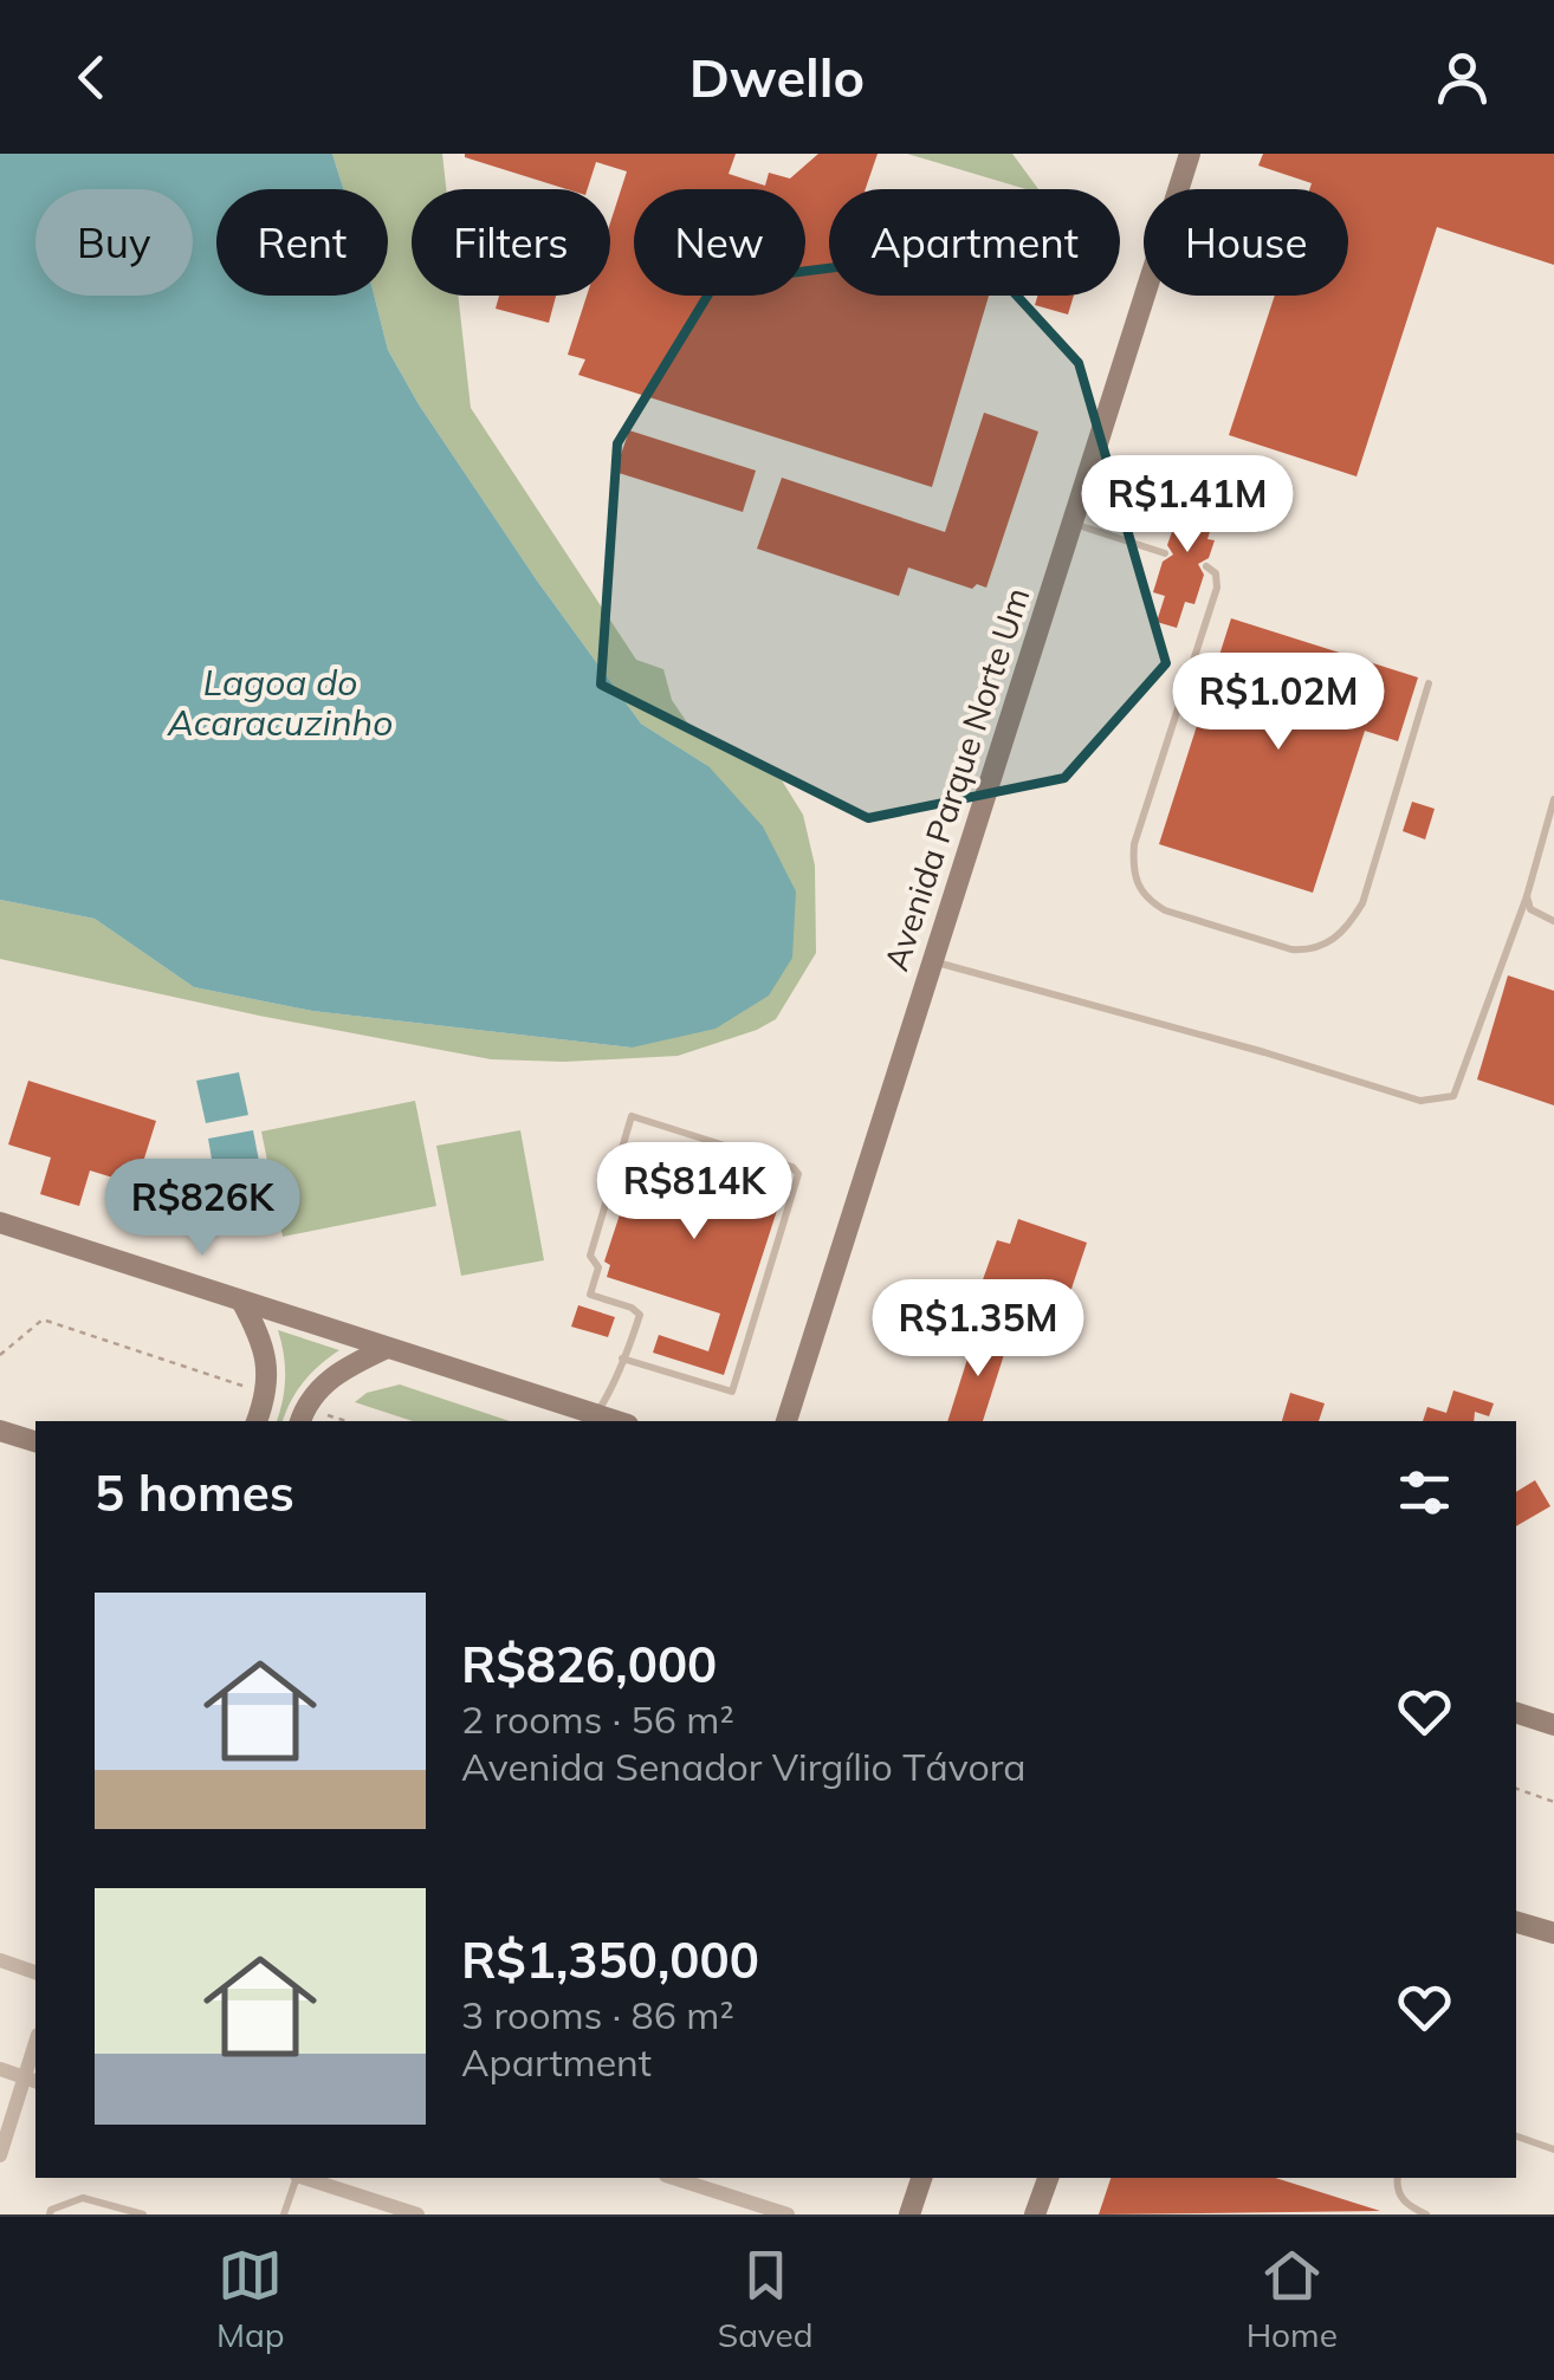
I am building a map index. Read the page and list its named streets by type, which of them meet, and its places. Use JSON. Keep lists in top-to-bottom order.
{
  "streets": {
    "street": ["Avenida Parque Norte Um"]
  },
  "water": ["Lagoa do Acaracuzinho"],
  "page": {
    "header": "Dwello",
    "chip": [
      "Buy",
      "Rent",
      "Filters",
      "New",
      "Apartment",
      "House"
    ],
    "price": [
      "R$1.41M",
      "R$1.02M",
      "R$814K",
      "R$826K",
      "R$1.35M"
    ],
    "heading": "5 homes",
    "list": [
      {
        "name": "R$826,000",
        "note": "2 rooms · 56 m² · Avenida Senador Virgílio Távora"
      },
      {
        "name": "R$1,350,000",
        "note": "3 rooms · 86 m² · Apartment"
      }
    ],
    "tabs": ["Map", "Saved", "Home"]
  }
}
